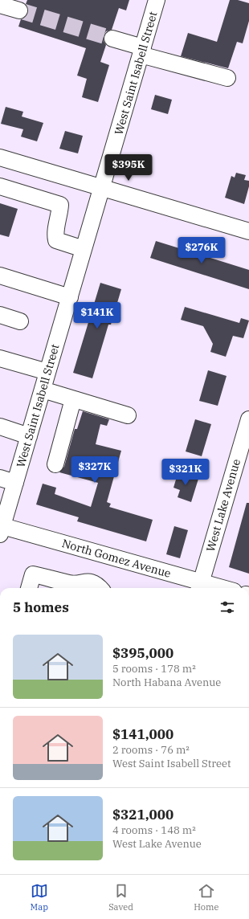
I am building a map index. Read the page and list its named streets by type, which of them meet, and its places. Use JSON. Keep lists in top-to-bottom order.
{
  "streets": {
    "street": ["West Saint Isabell Street", "West Lake Avenue", "North Gomez Avenue"]
  },
  "crossings": [
    ["West Saint Isabell Street", "North Gomez Avenue"],
    ["West Lake Avenue", "North Gomez Avenue"]
  ],
  "page": {
    "price": [
      "$395K",
      "$276K",
      "$141K",
      "$327K",
      "$321K"
    ],
    "heading": "5 homes",
    "list": [
      {
        "name": "$395,000",
        "note": "5 rooms · 178 m² · North Habana Avenue"
      },
      {
        "name": "$141,000",
        "note": "2 rooms · 76 m² · West Saint Isabell Street"
      },
      {
        "name": "$321,000",
        "note": "4 rooms · 148 m² · West Lake Avenue"
      }
    ],
    "tabs": ["Map", "Saved", "Home"]
  }
}
